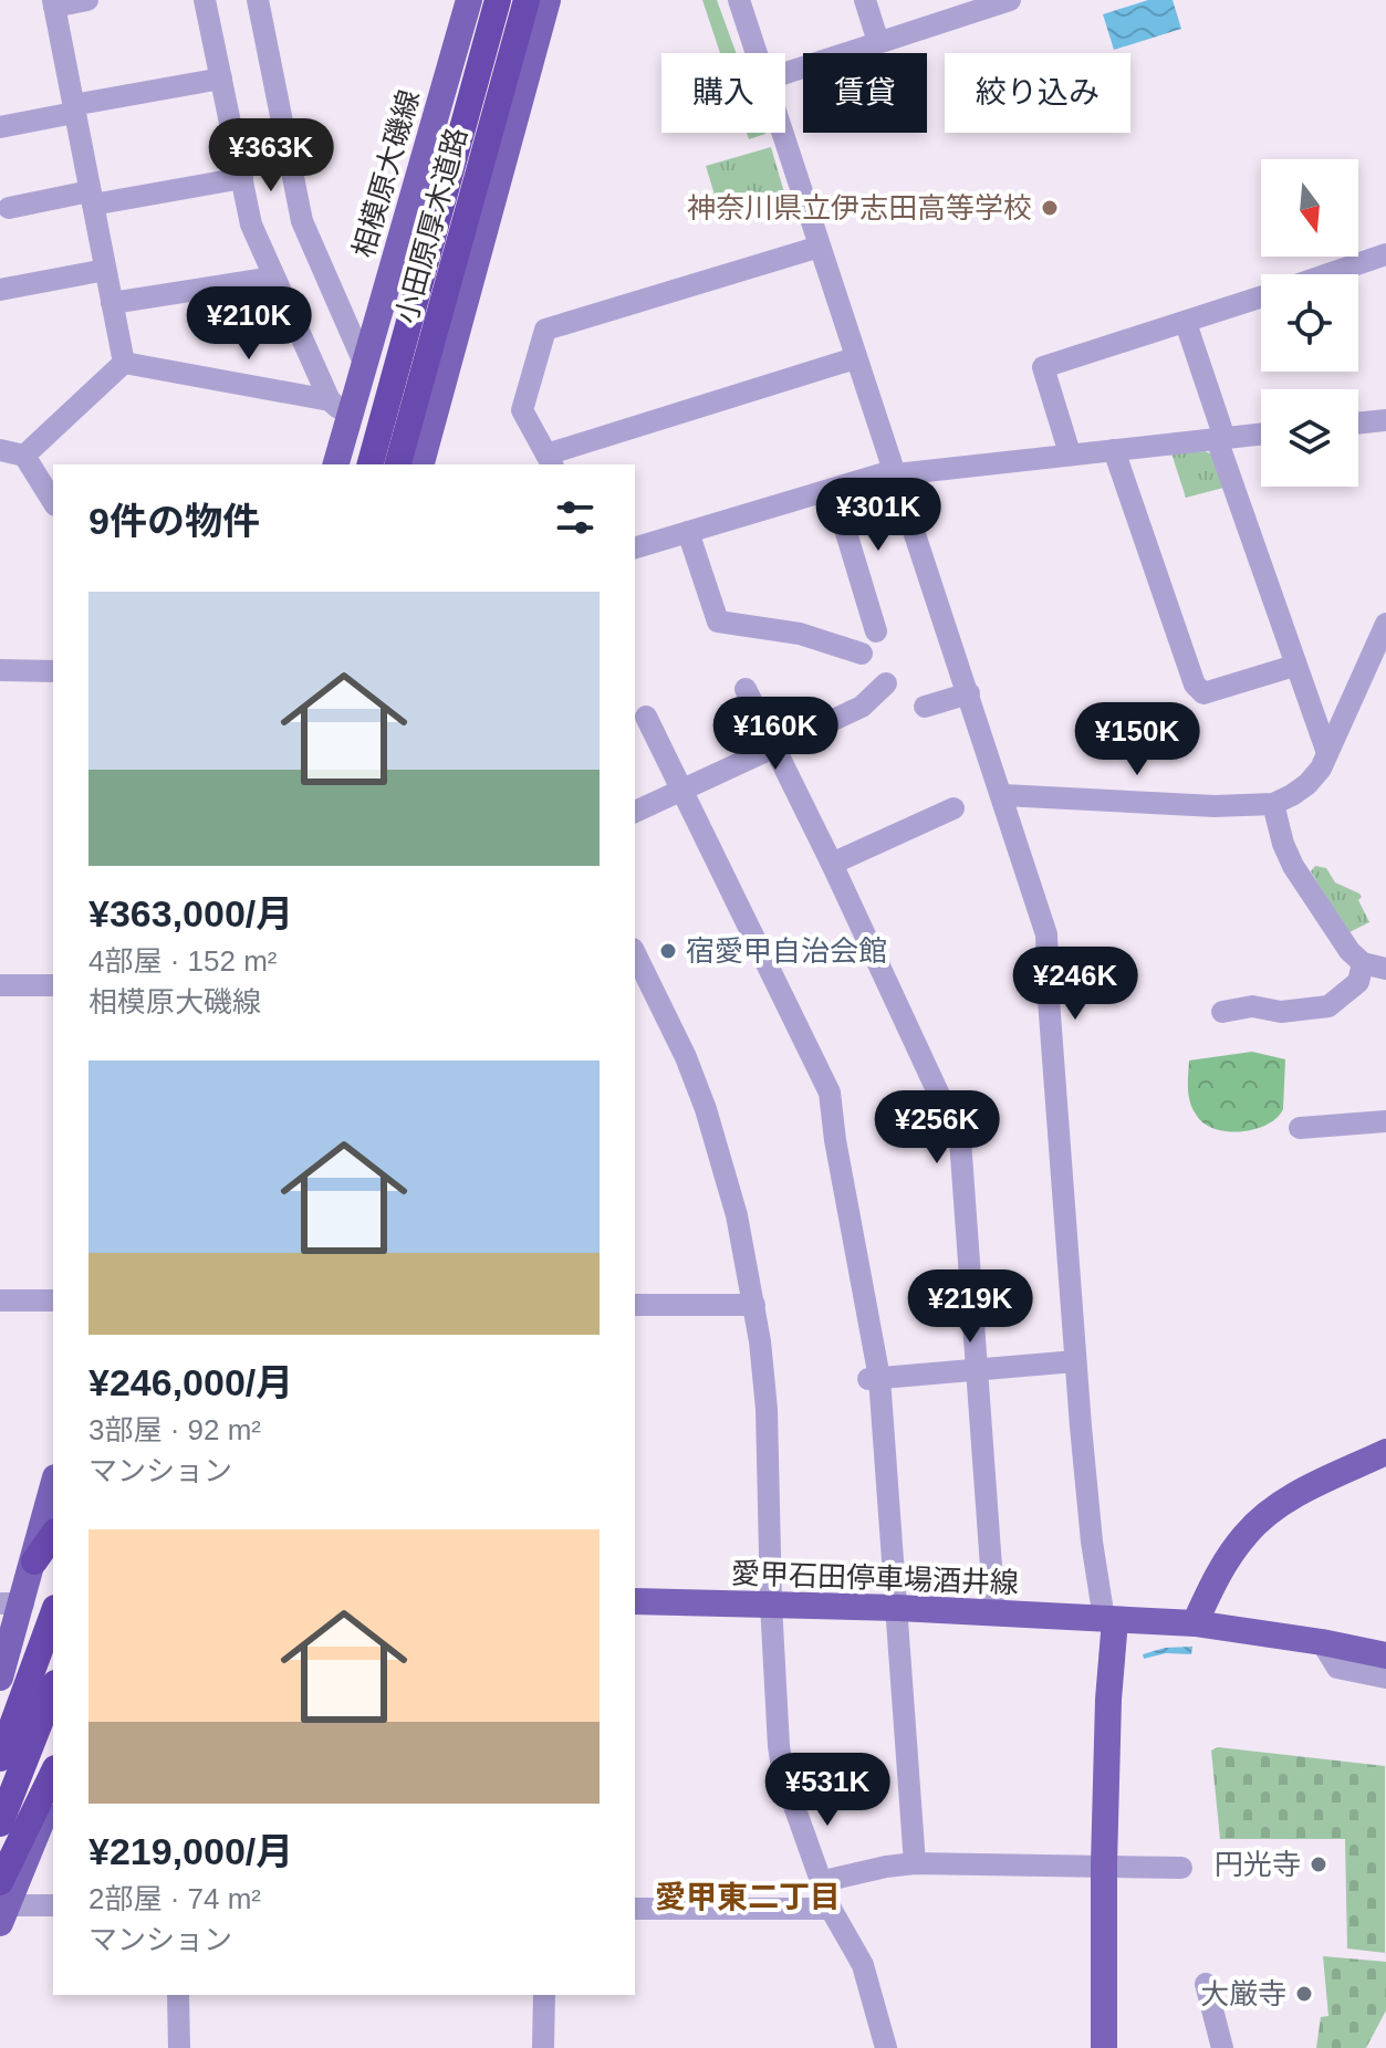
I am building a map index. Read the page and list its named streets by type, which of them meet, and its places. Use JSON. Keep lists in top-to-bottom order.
{
  "streets": {
    "highway": ["小田原厚木道路"],
    "main road": ["相模原大磯線", "愛甲石田停車場酒井線"]
  },
  "districts": ["愛甲東二丁目"],
  "places": [
    "神奈川県立伊志田高等学校",
    "宿愛甲自治会館",
    "円光寺",
    "大厳寺"
  ],
  "north": "bottom",
  "page": {
    "chip": ["購入", "賃貸", "絞り込み"],
    "price": [
      "¥363K",
      "¥210K",
      "¥301K",
      "¥160K",
      "¥150K",
      "¥246K",
      "¥256K",
      "¥219K",
      "¥531K"
    ],
    "heading": "9件の物件",
    "list": [
      {
        "name": "¥363,000/月",
        "note": "4部屋 · 152 m² · 相模原大磯線"
      },
      {
        "name": "¥246,000/月",
        "note": "3部屋 · 92 m² · マンション"
      },
      {
        "name": "¥219,000/月",
        "note": "2部屋 · 74 m² · マンション"
      }
    ]
  }
}
